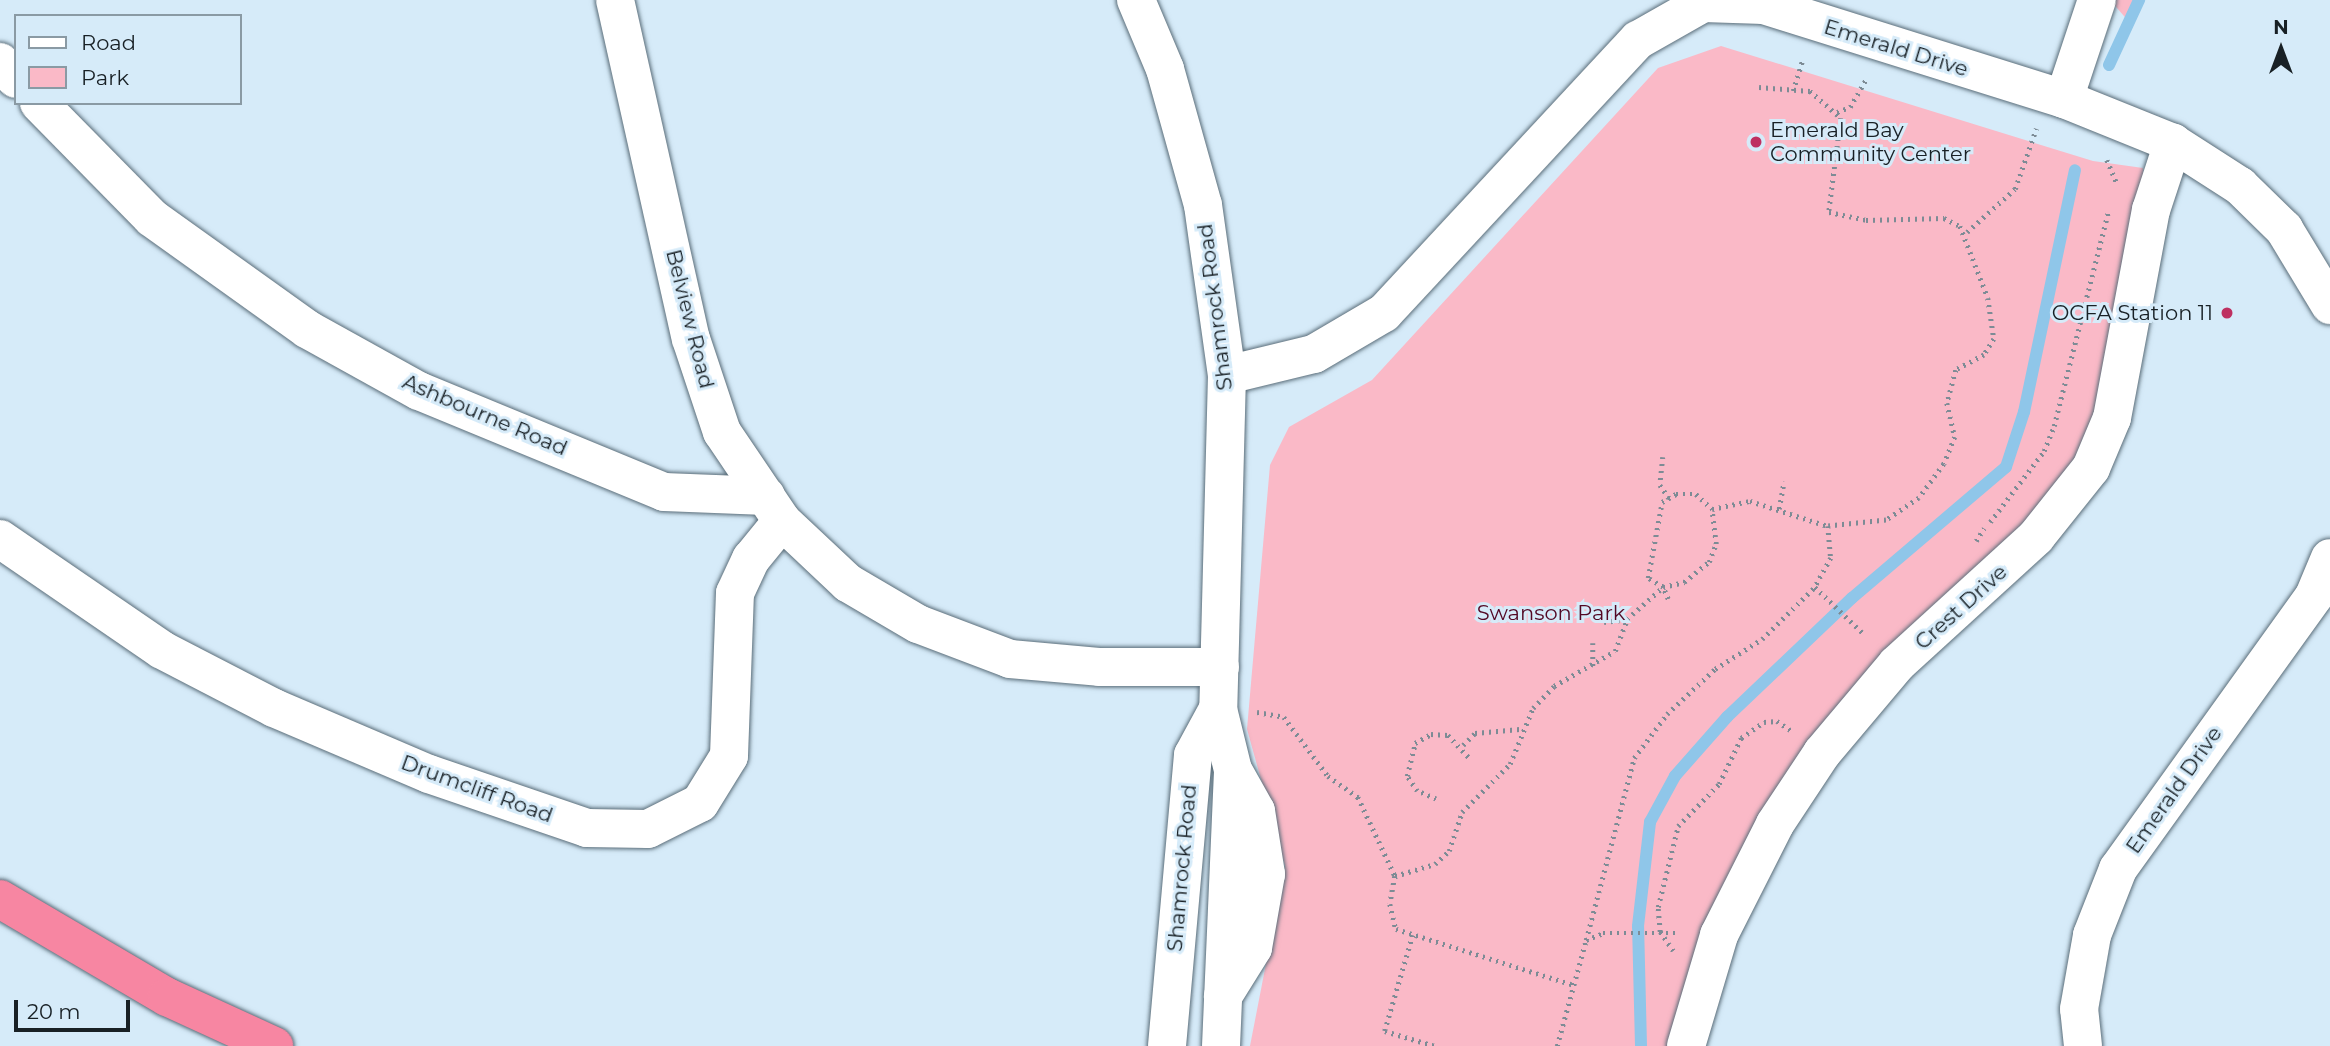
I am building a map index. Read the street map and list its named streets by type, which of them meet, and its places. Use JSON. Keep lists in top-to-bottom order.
{
  "streets": {
    "street": [
      "Emerald Drive",
      "Shamrock Road",
      "Belview Road",
      "Ashbourne Road",
      "Crest Drive",
      "Drumcliff Road"
    ]
  },
  "crossings": [
    ["Emerald Drive", "Shamrock Road"],
    ["Emerald Drive", "Crest Drive"],
    ["Shamrock Road", "Belview Road"],
    ["Belview Road", "Ashbourne Road"],
    ["Belview Road", "Drumcliff Road"],
    ["Ashbourne Road", "Drumcliff Road"]
  ],
  "parks": ["Swanson Park"],
  "places": ["Emerald Bay Community Center", "OCFA Station 11"],
  "legend": ["Road", "Park"],
  "scale_bar": "20 m",
  "north": "top"
}
